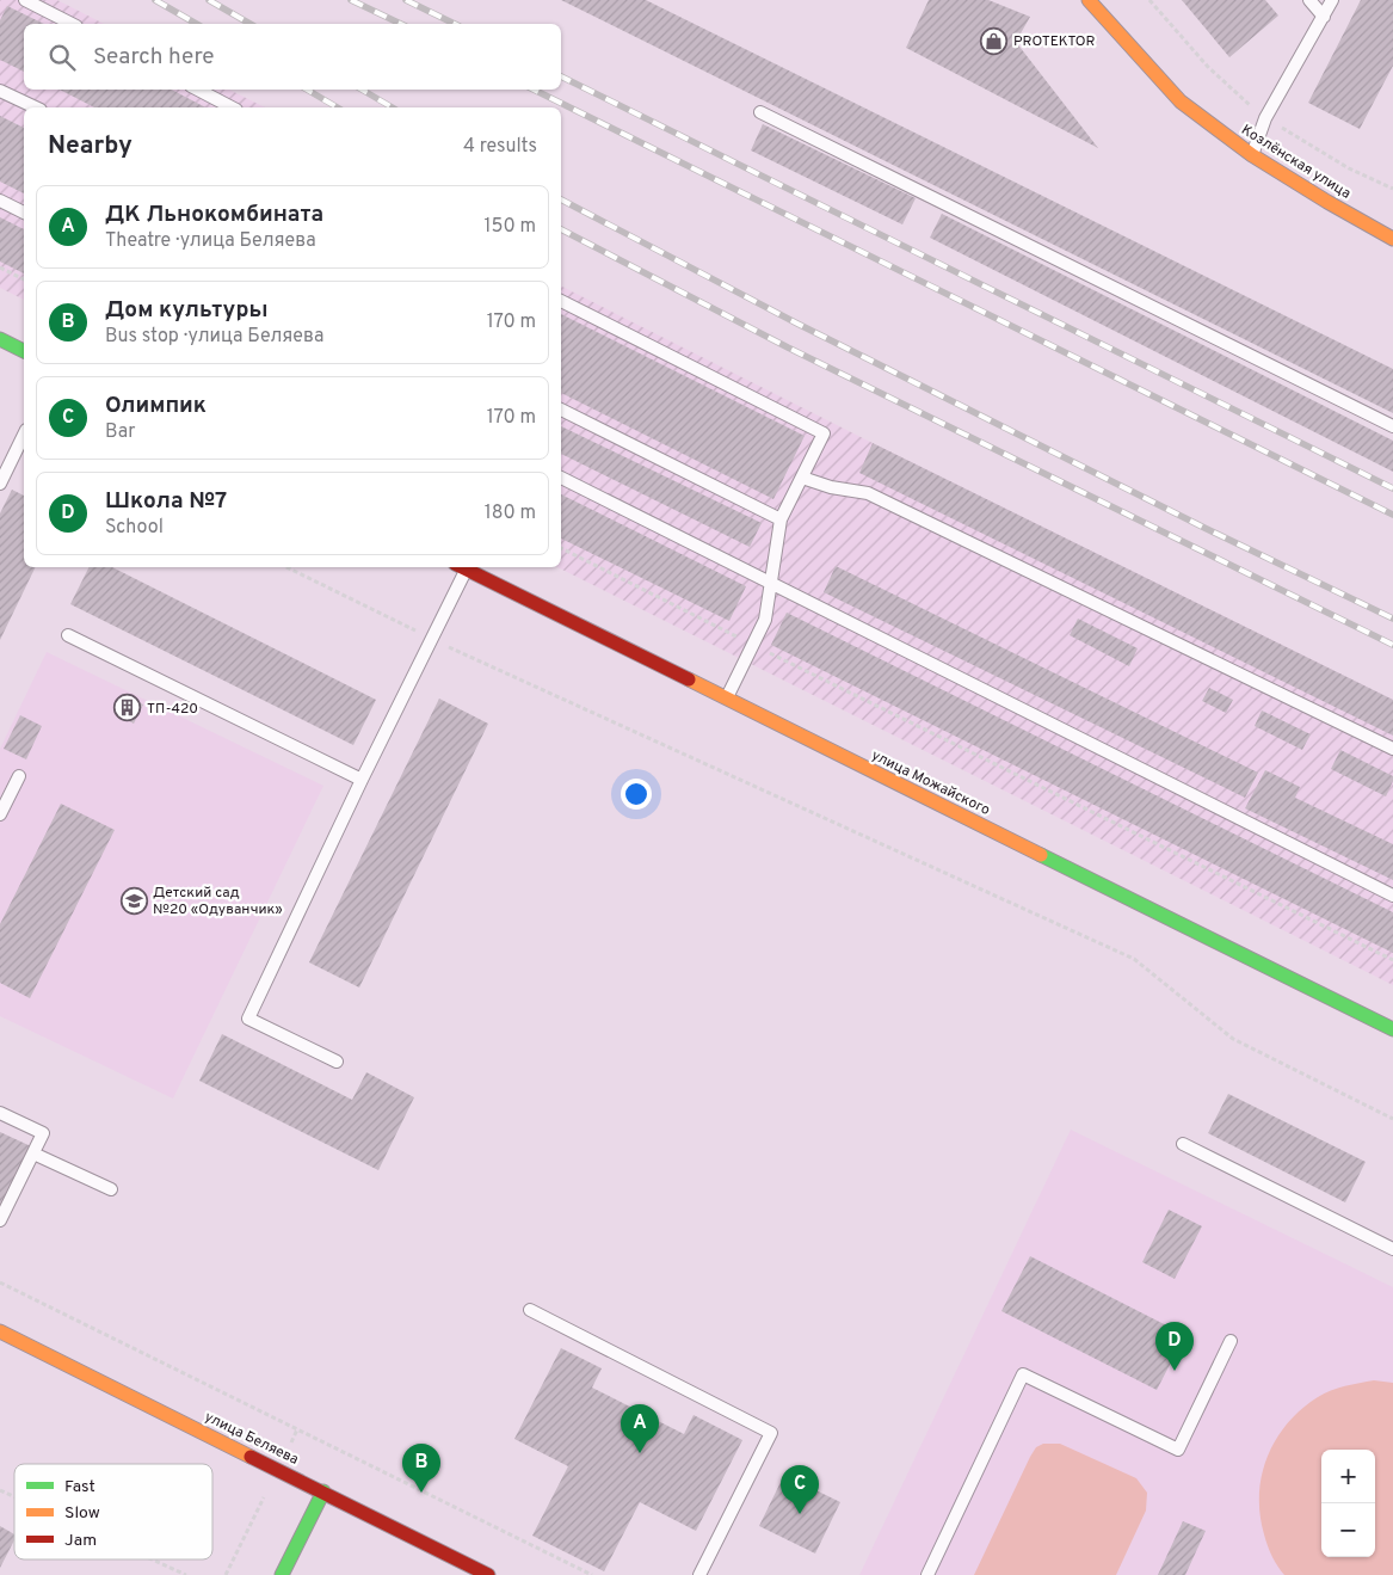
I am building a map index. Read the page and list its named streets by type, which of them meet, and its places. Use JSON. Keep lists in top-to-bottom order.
{
  "streets": {
    "main road": ["Козлёнская улица", "улица Можайского", "улица Беляева"]
  },
  "places": {
    "shop": ["PROTEKTOR"],
    "building": ["ТП-420"],
    "school or university": ["Детский сад №20 «Одуванчик»"]
  },
  "legend": ["Fast", "Slow", "Jam"],
  "page": {
    "search": "Search here",
    "heading": ["Nearby", "4 results"],
    "list": [
      {
        "mark": "A",
        "name": "ДК Льнокомбината",
        "note": "Theatre · улица Беляева",
        "value": "150 m"
      },
      {
        "mark": "B",
        "name": "Дом культуры",
        "note": "Bus stop · улица Беляева",
        "value": "170 m"
      },
      {
        "mark": "C",
        "name": "Олимпик",
        "note": "Bar",
        "value": "170 m"
      },
      {
        "mark": "D",
        "name": "Школа №7",
        "note": "School",
        "value": "180 m"
      }
    ],
    "pins": [
      "D",
      "A",
      "B",
      "C"
    ],
    "map_buttons": ["+", "−"]
  }
}
